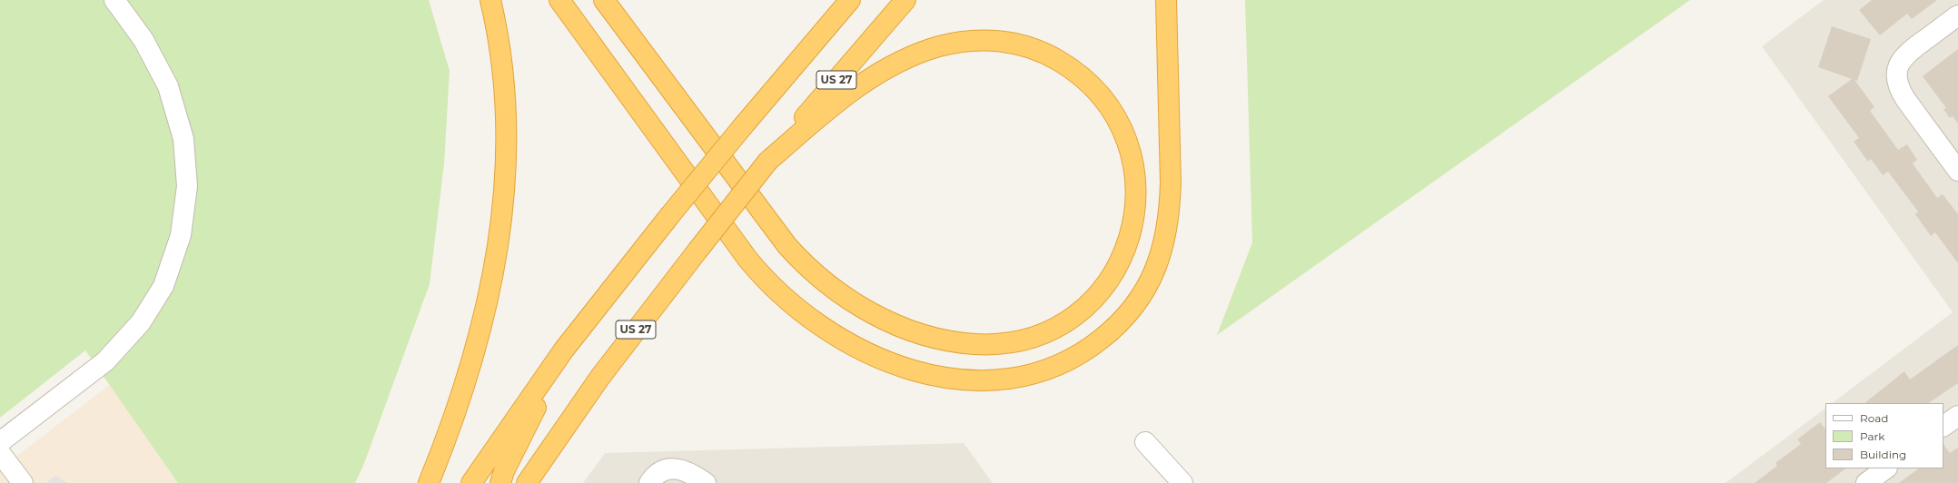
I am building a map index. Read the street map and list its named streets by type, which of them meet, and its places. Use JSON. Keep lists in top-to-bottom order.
{
  "streets": {
    "highway": ["US 27"]
  },
  "legend": ["Road", "Park", "Building"]
}
